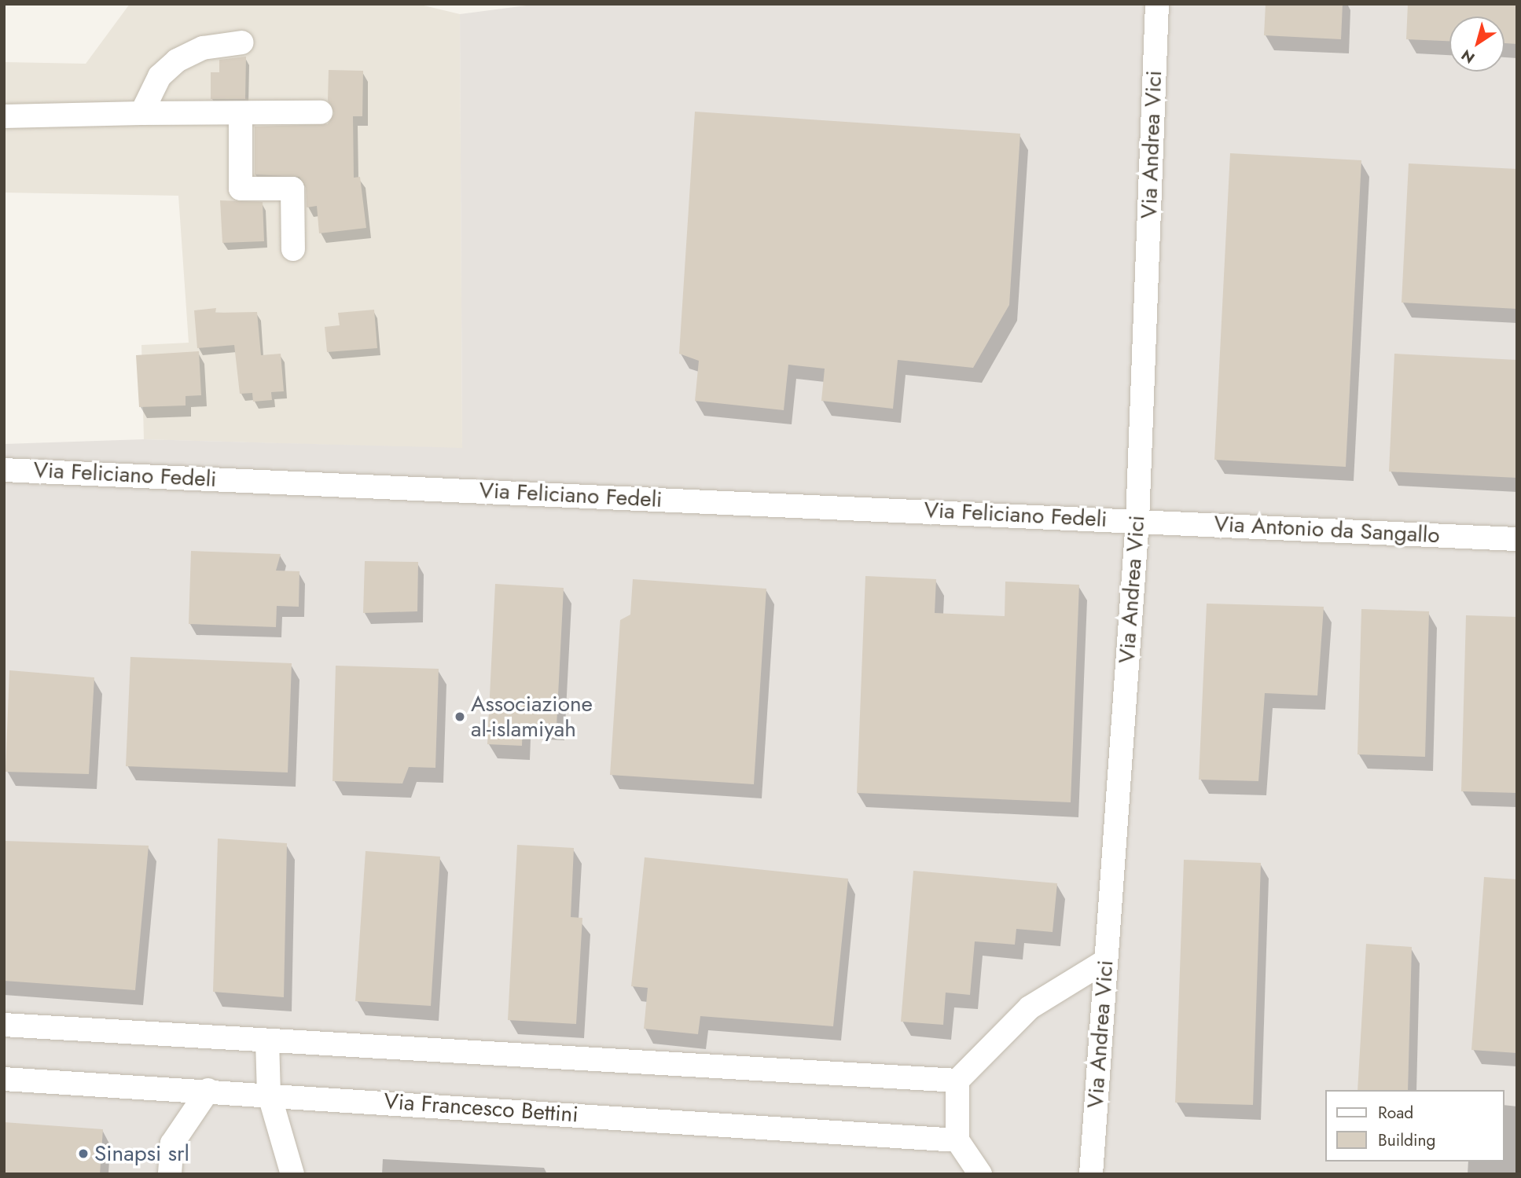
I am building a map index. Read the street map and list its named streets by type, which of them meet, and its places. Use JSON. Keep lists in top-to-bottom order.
{
  "streets": {
    "street": [
      "Via Andrea Vici",
      "Via Feliciano Fedeli",
      "Via Antonio da Sangallo",
      "Via Francesco Bettini"
    ]
  },
  "crossings": [
    ["Via Andrea Vici", "Via Feliciano Fedeli"],
    ["Via Andrea Vici", "Via Antonio da Sangallo"],
    ["Via Feliciano Fedeli", "Via Antonio da Sangallo"]
  ],
  "places": ["Associazione al-islamiyah", "Sinapsi srl"],
  "legend": ["Road", "Building"],
  "north": "bottom left"
}
